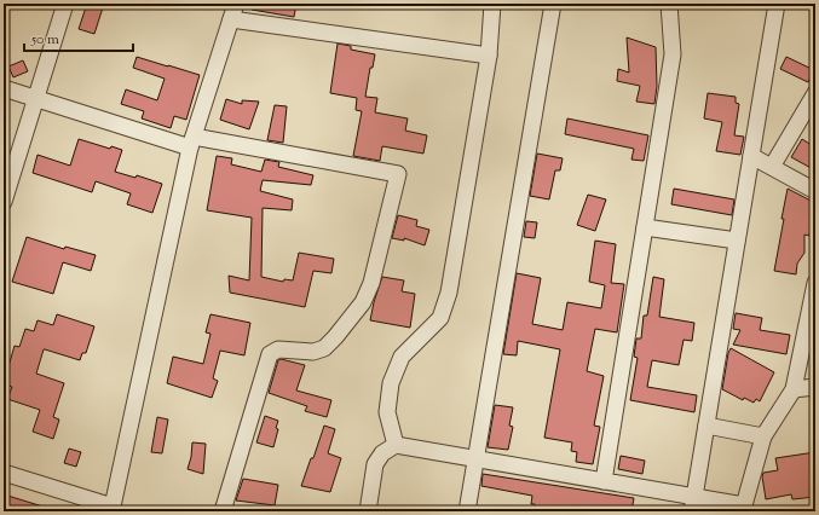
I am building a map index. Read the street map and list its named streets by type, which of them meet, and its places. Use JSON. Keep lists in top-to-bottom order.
{
  "scale_bar": "50 m"
}
